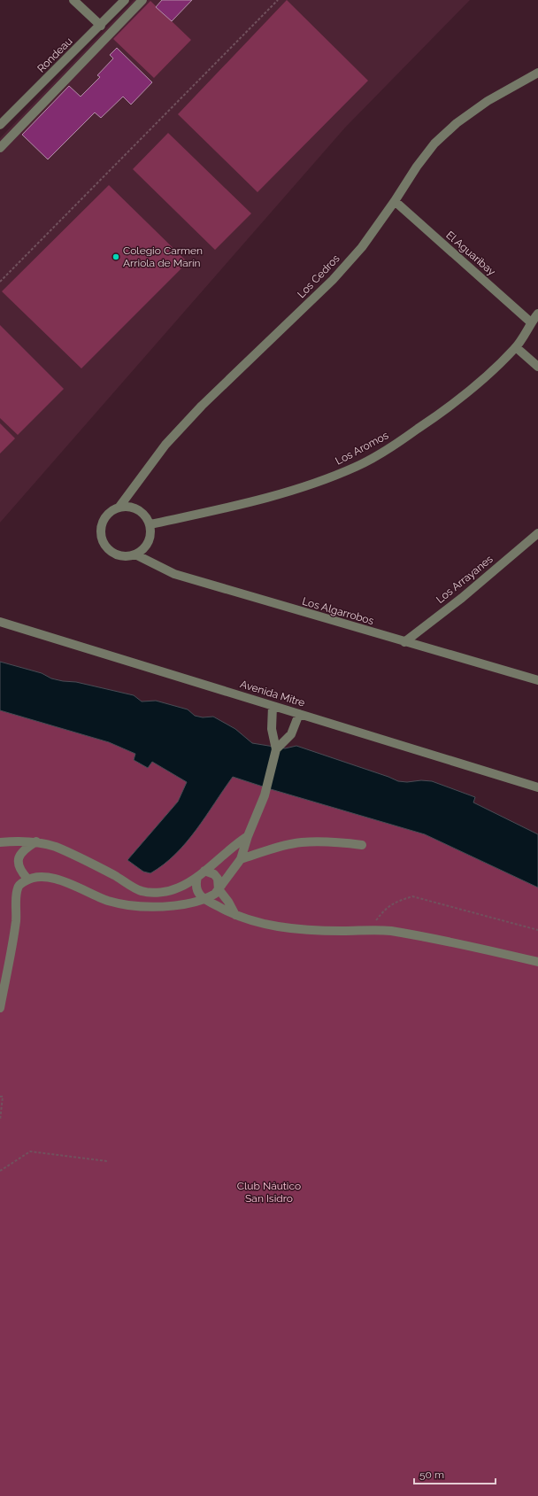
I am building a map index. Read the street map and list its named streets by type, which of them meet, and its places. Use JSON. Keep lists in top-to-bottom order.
{
  "streets": {
    "street": [
      "Rondeau",
      "El Aguaribay",
      "Los Cedros",
      "Los Aromos",
      "Los Arrayanes",
      "Los Algarrobos",
      "Avenida Mitre"
    ]
  },
  "crossings": [
    ["El Aguaribay", "Los Cedros"],
    ["El Aguaribay", "Los Aromos"],
    ["Los Cedros", "Los Aromos"],
    ["Los Cedros", "Los Algarrobos"],
    ["Los Aromos", "Los Algarrobos"],
    ["Los Arrayanes", "Los Algarrobos"]
  ],
  "parks": ["Club Náutico San Isidro"],
  "places": ["Colegio Carmen Arriola de Marín"],
  "scale_bar": "50 m"
}
